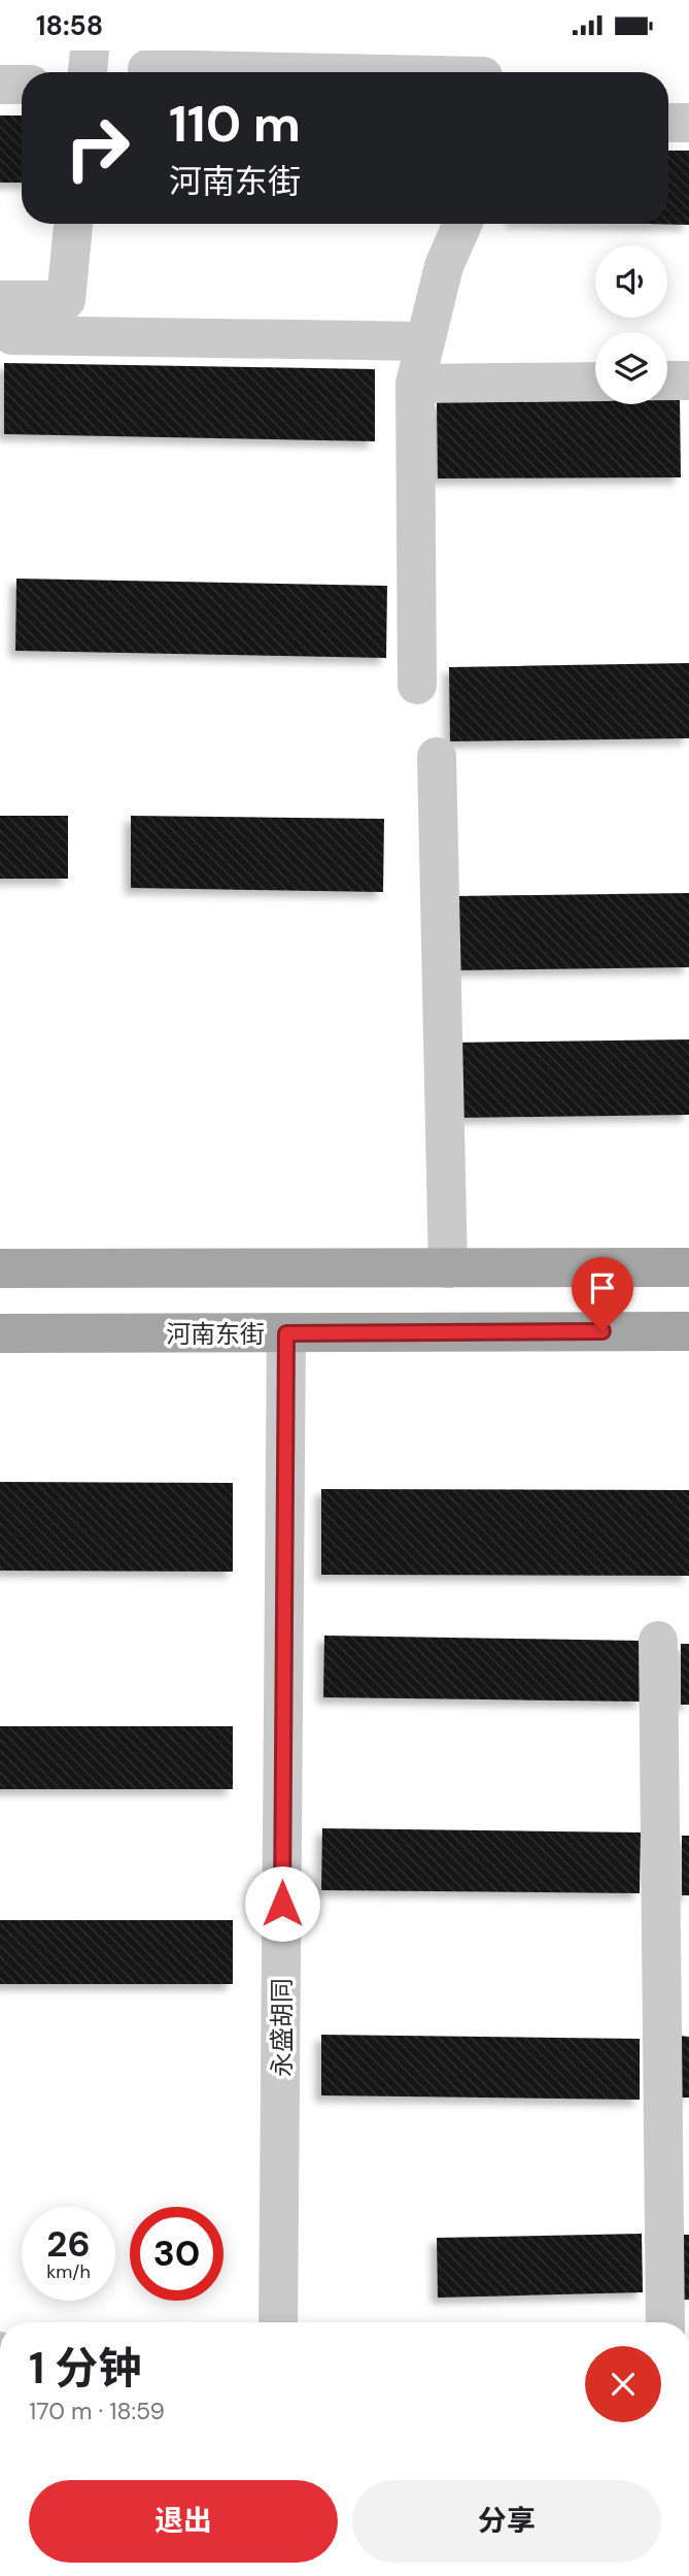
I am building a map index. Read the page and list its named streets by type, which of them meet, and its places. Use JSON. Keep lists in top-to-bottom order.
{
  "streets": {
    "main road": ["河南东街"],
    "street": ["永盛胡同"]
  },
  "crossings": [
    ["河南东街", "永盛胡同"]
  ],
  "page": {
    "status": "18:58",
    "turn": ["110 m", "河南东街"],
    "speed": "26 km/h",
    "limit": "30",
    "heading": ["1 分钟", "170 m · 18:59"],
    "buttons": ["退出", "分享"]
  }
}
